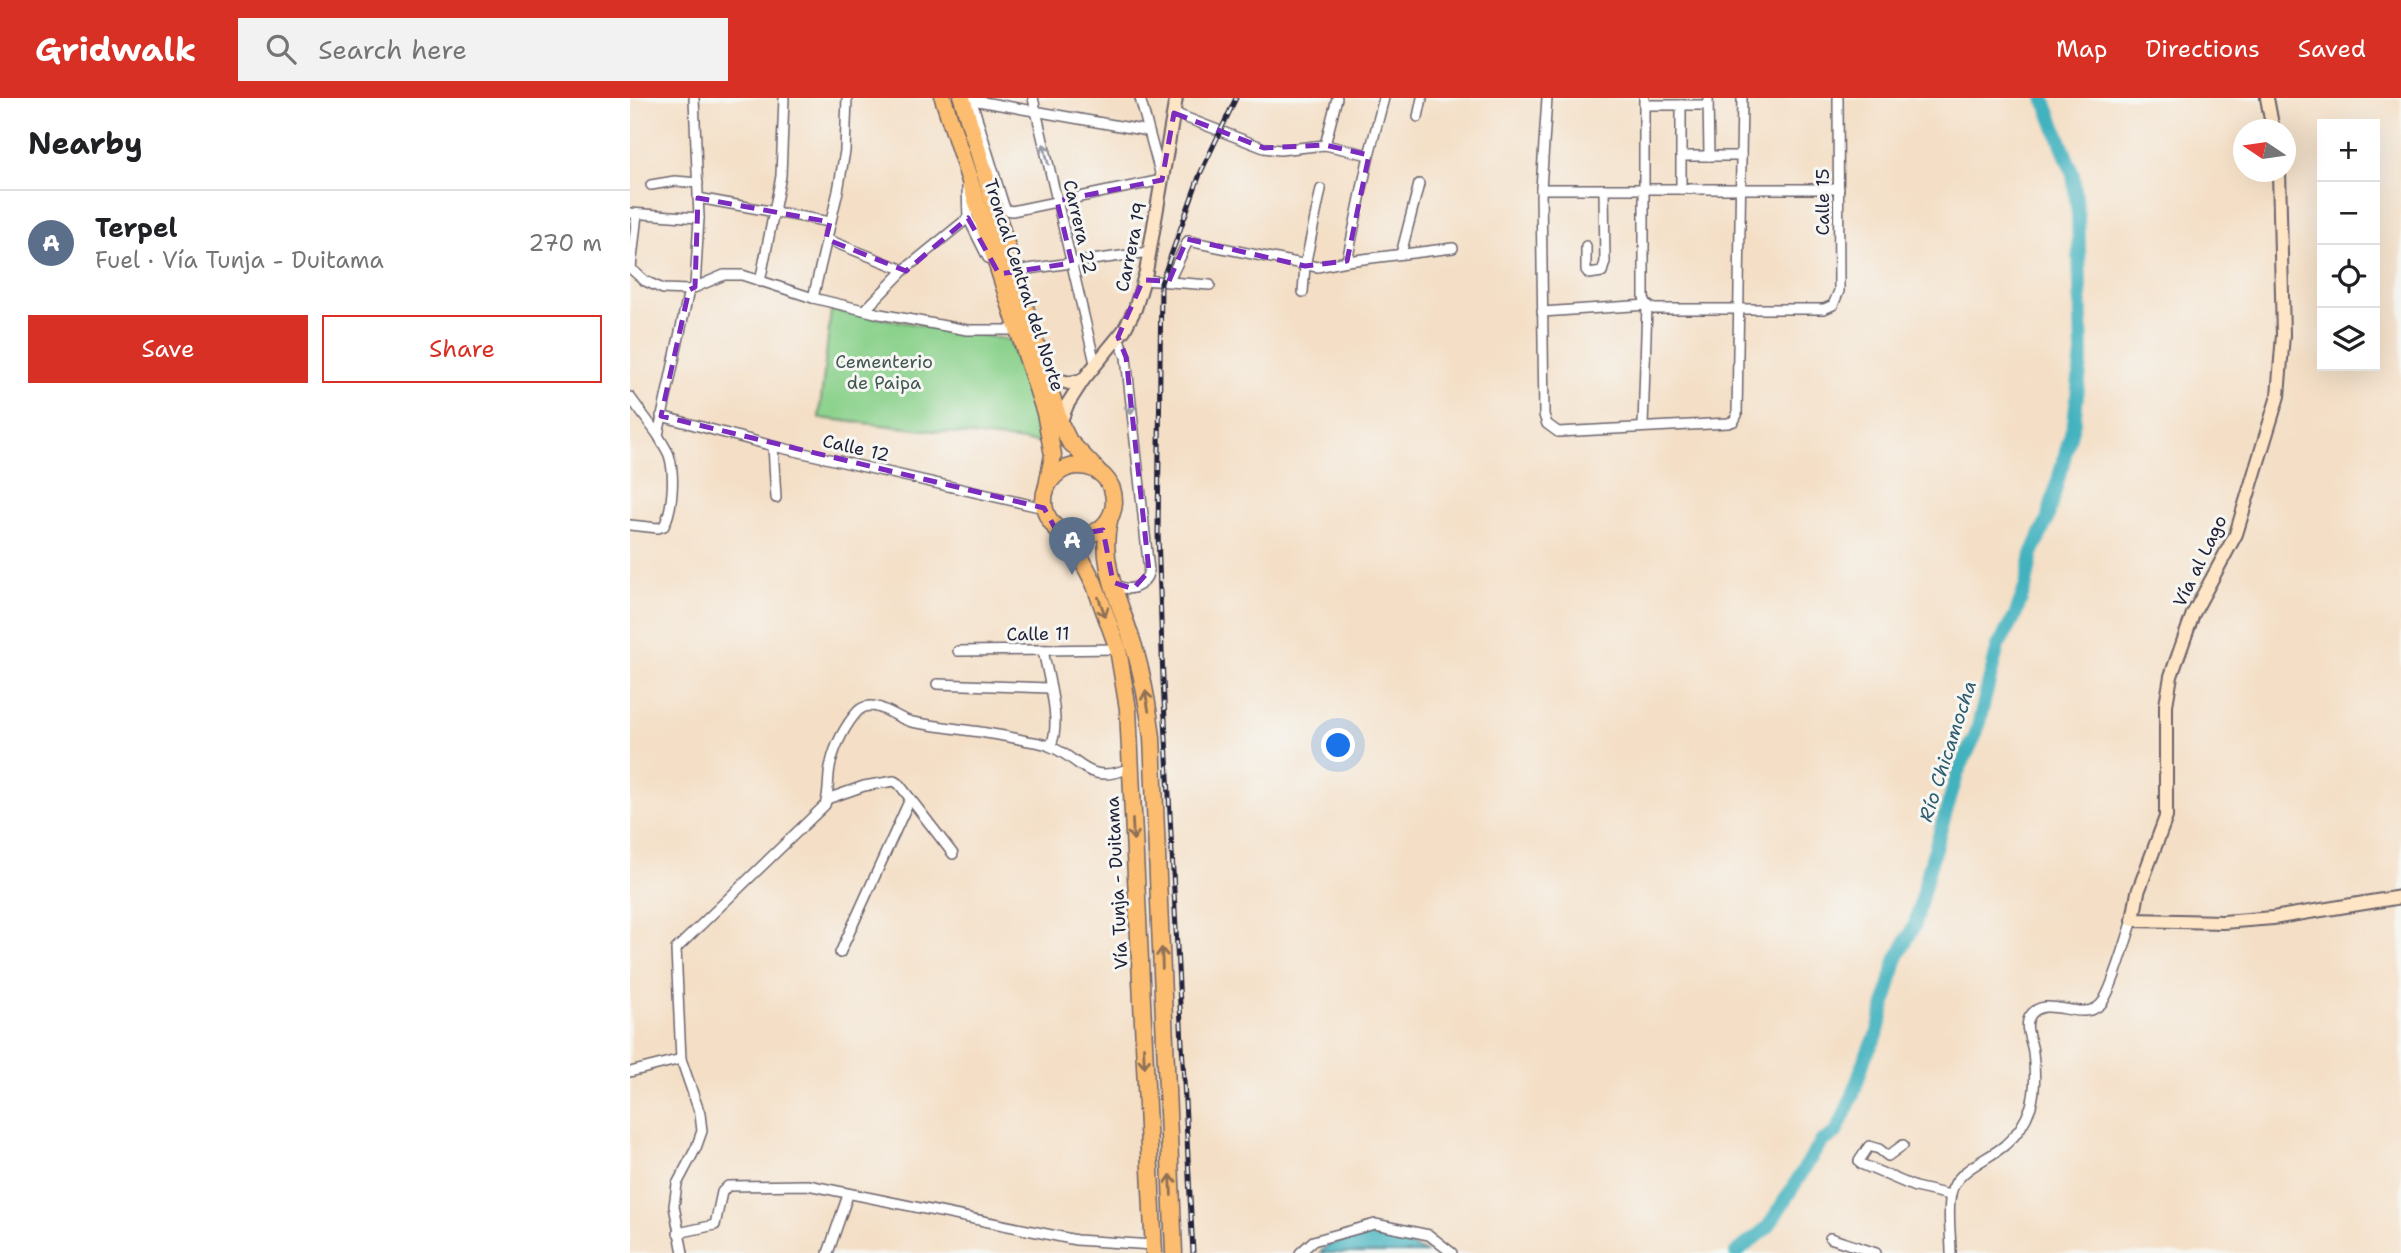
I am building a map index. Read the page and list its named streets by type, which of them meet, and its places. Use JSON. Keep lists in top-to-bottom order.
{
  "streets": {
    "highway": ["Troncal Central del Norte", "Vía Tunja - Duitama"],
    "street": [
      "Calle 15",
      "Carrera 22",
      "Carrera 19",
      "Calle 12",
      "Vía al Lago",
      "Calle 11"
    ]
  },
  "crossings": [
    ["Carrera 22", "Carrera 19"],
    ["Carrera 19", "Troncal Central del Norte"],
    ["Troncal Central del Norte", "Calle 12"],
    ["Troncal Central del Norte", "Vía Tunja - Duitama"],
    ["Calle 12", "Vía Tunja - Duitama"],
    ["Calle 11", "Vía Tunja - Duitama"]
  ],
  "water": ["Río Chicamocha"],
  "parks": ["Cementerio de Paipa"],
  "north": "left",
  "page": {
    "header": "Gridwalk",
    "search": "Search here",
    "nav": ["Map", "Directions", "Saved"],
    "heading": "Nearby",
    "map_buttons": ["+", "−"],
    "list": [
      {
        "mark": "A",
        "name": "Terpel",
        "note": "Fuel · Vía Tunja - Duitama",
        "value": "270 m"
      }
    ],
    "buttons": ["Save", "Share"],
    "pins": "A"
  }
}
